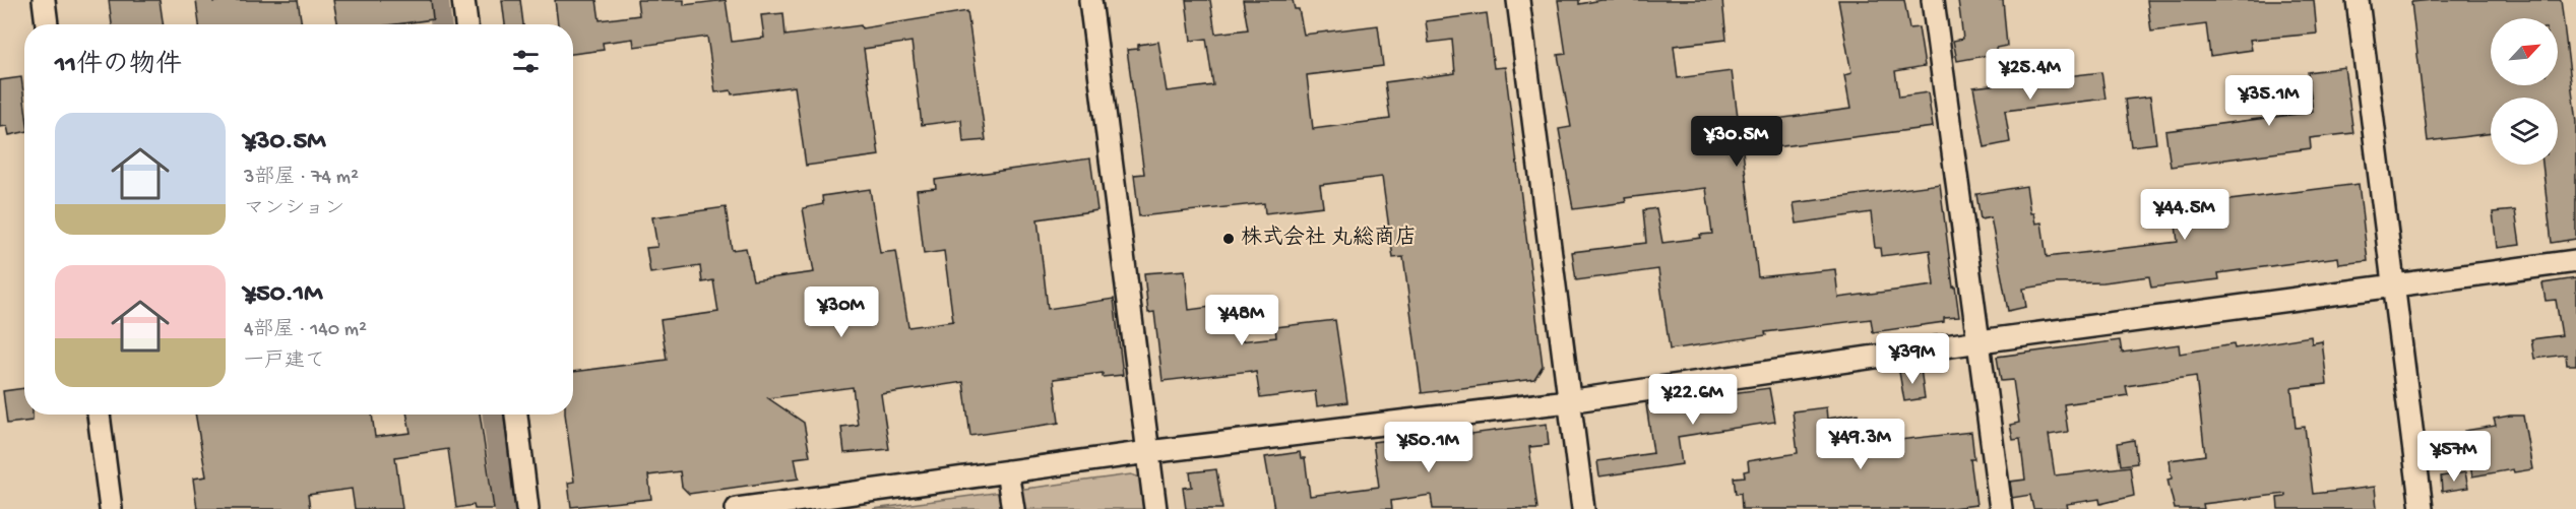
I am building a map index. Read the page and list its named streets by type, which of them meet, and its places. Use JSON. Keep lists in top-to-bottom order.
{
  "places": ["株式会社 丸総商店"],
  "north": "top right",
  "page": {
    "heading": "11件の物件",
    "price": [
      "¥25.4M",
      "¥35.1M",
      "¥30.5M",
      "¥44.5M",
      "¥30M",
      "¥48M",
      "¥39M",
      "¥22.6M",
      "¥49.3M",
      "¥50.1M",
      "¥57M"
    ],
    "list": [
      {
        "name": "¥30.5M",
        "note": "3部屋 · 74 m² · マンション"
      },
      {
        "name": "¥50.1M",
        "note": "4部屋 · 140 m² · 一戸建て"
      }
    ]
  }
}
